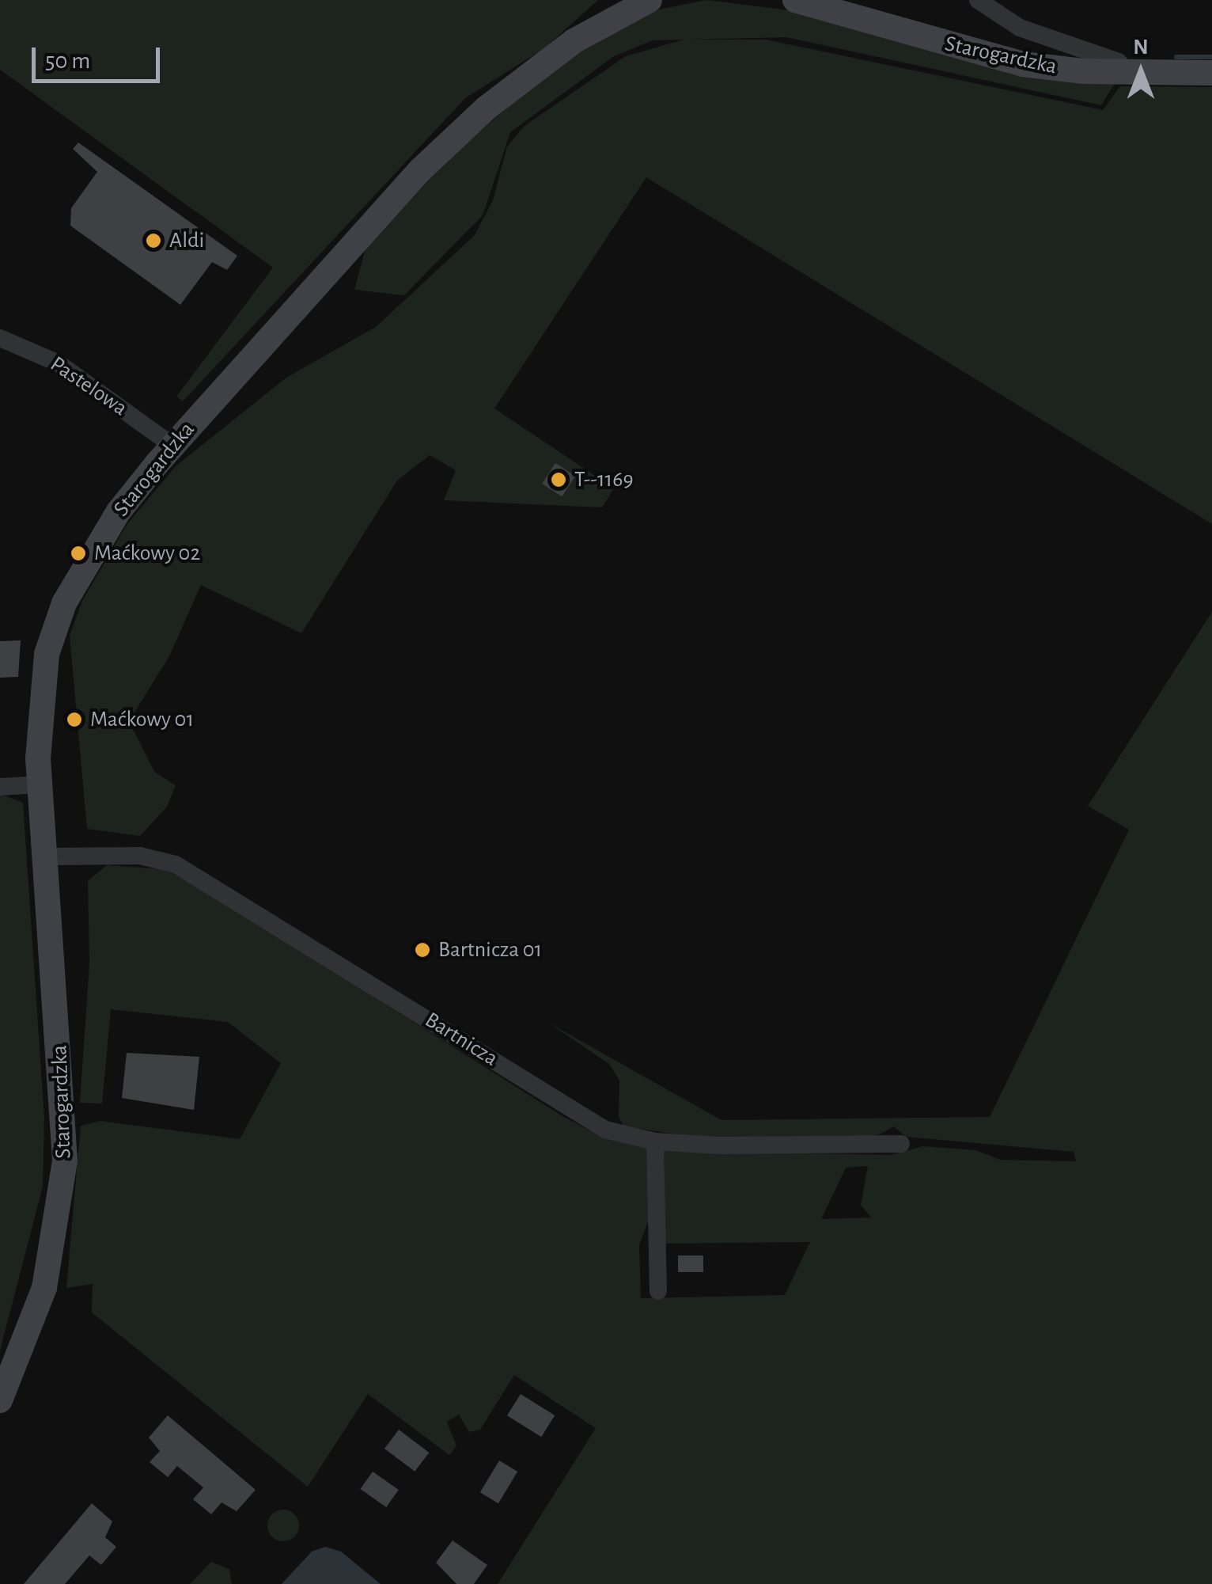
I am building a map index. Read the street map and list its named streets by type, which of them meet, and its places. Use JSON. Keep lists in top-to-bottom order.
{
  "streets": {
    "main road": ["Starogardzka"],
    "street": ["Pastelowa", "Bartnicza"]
  },
  "crossings": [
    ["Starogardzka", "Pastelowa"],
    ["Starogardzka", "Bartnicza"]
  ],
  "places": [
    "Aldi",
    "T--1169",
    "Maćkowy 02",
    "Maćkowy 01",
    "Bartnicza 01"
  ],
  "scale_bar": "50 m",
  "north": "top"
}
